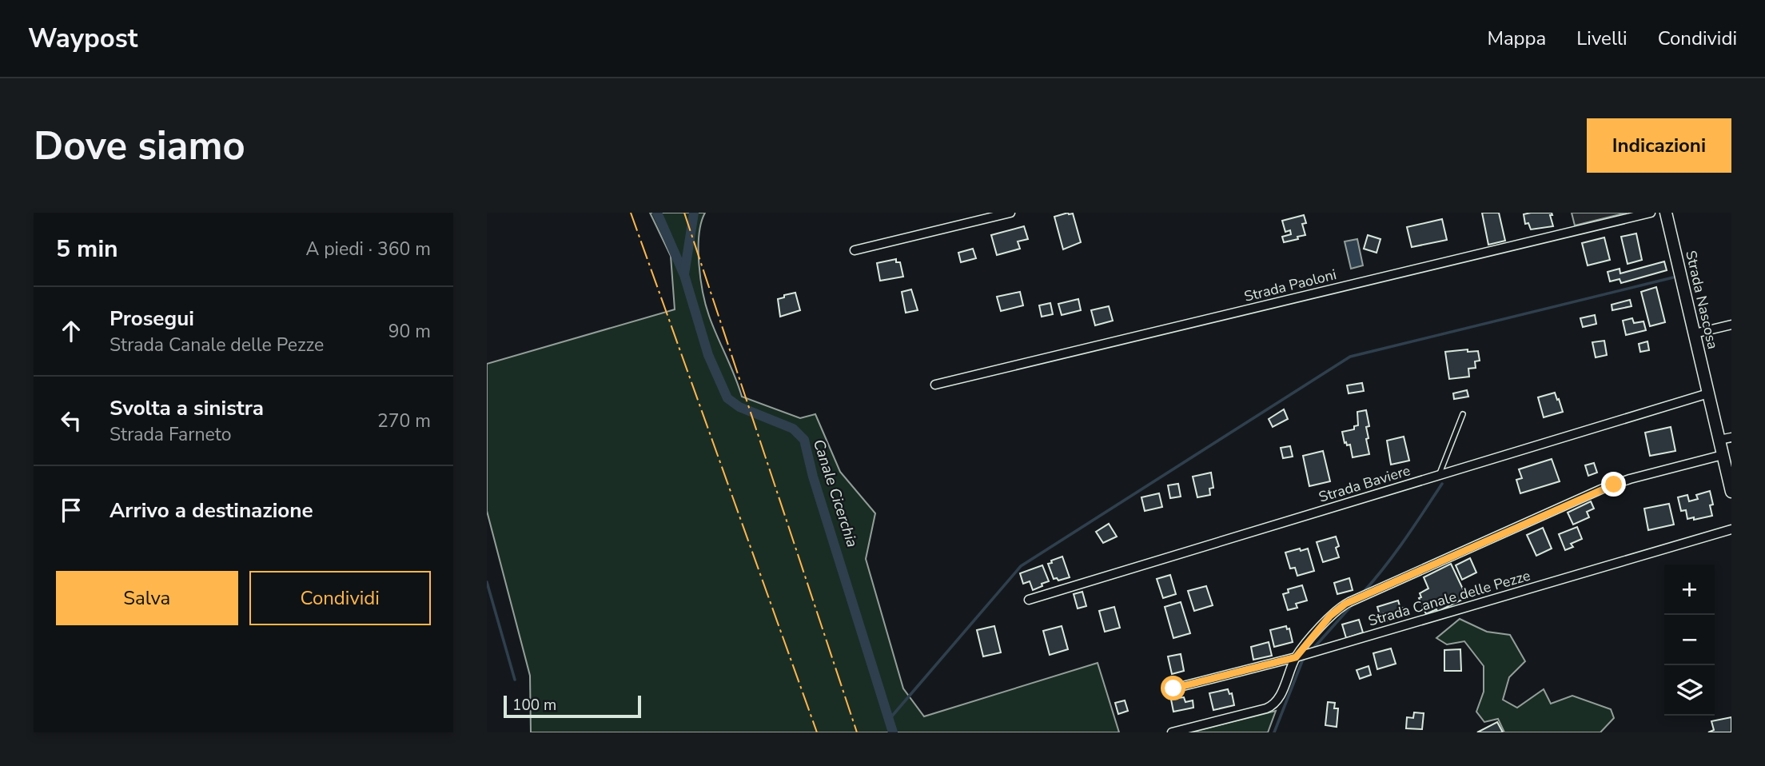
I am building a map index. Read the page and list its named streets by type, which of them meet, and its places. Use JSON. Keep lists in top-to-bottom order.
{
  "streets": {
    "street": [
      "Strada Paoloni",
      "Strada Nascosa",
      "Strada Baviere",
      "Strada Canale delle Pezze"
    ]
  },
  "crossings": [
    ["Strada Nascosa", "Strada Baviere"]
  ],
  "water": ["Canale Cicerchia"],
  "scale_bar": "100 m",
  "page": {
    "header": "Waypost",
    "nav": ["Mappa", "Livelli", "Condividi"],
    "buttons": [
      "Indicazioni",
      ["Salva", "Condividi"]
    ],
    "title": "Dove siamo",
    "heading": ["5 min", "A piedi · 360 m"],
    "list": [
      ["Prosegui", "Strada Canale delle Pezze", "90 m"],
      ["Svolta a sinistra", "Strada Farneto", "270 m"],
      "Arrivo a destinazione"
    ],
    "map_buttons": ["+", "−"],
    "scale": "100 m"
  }
}
